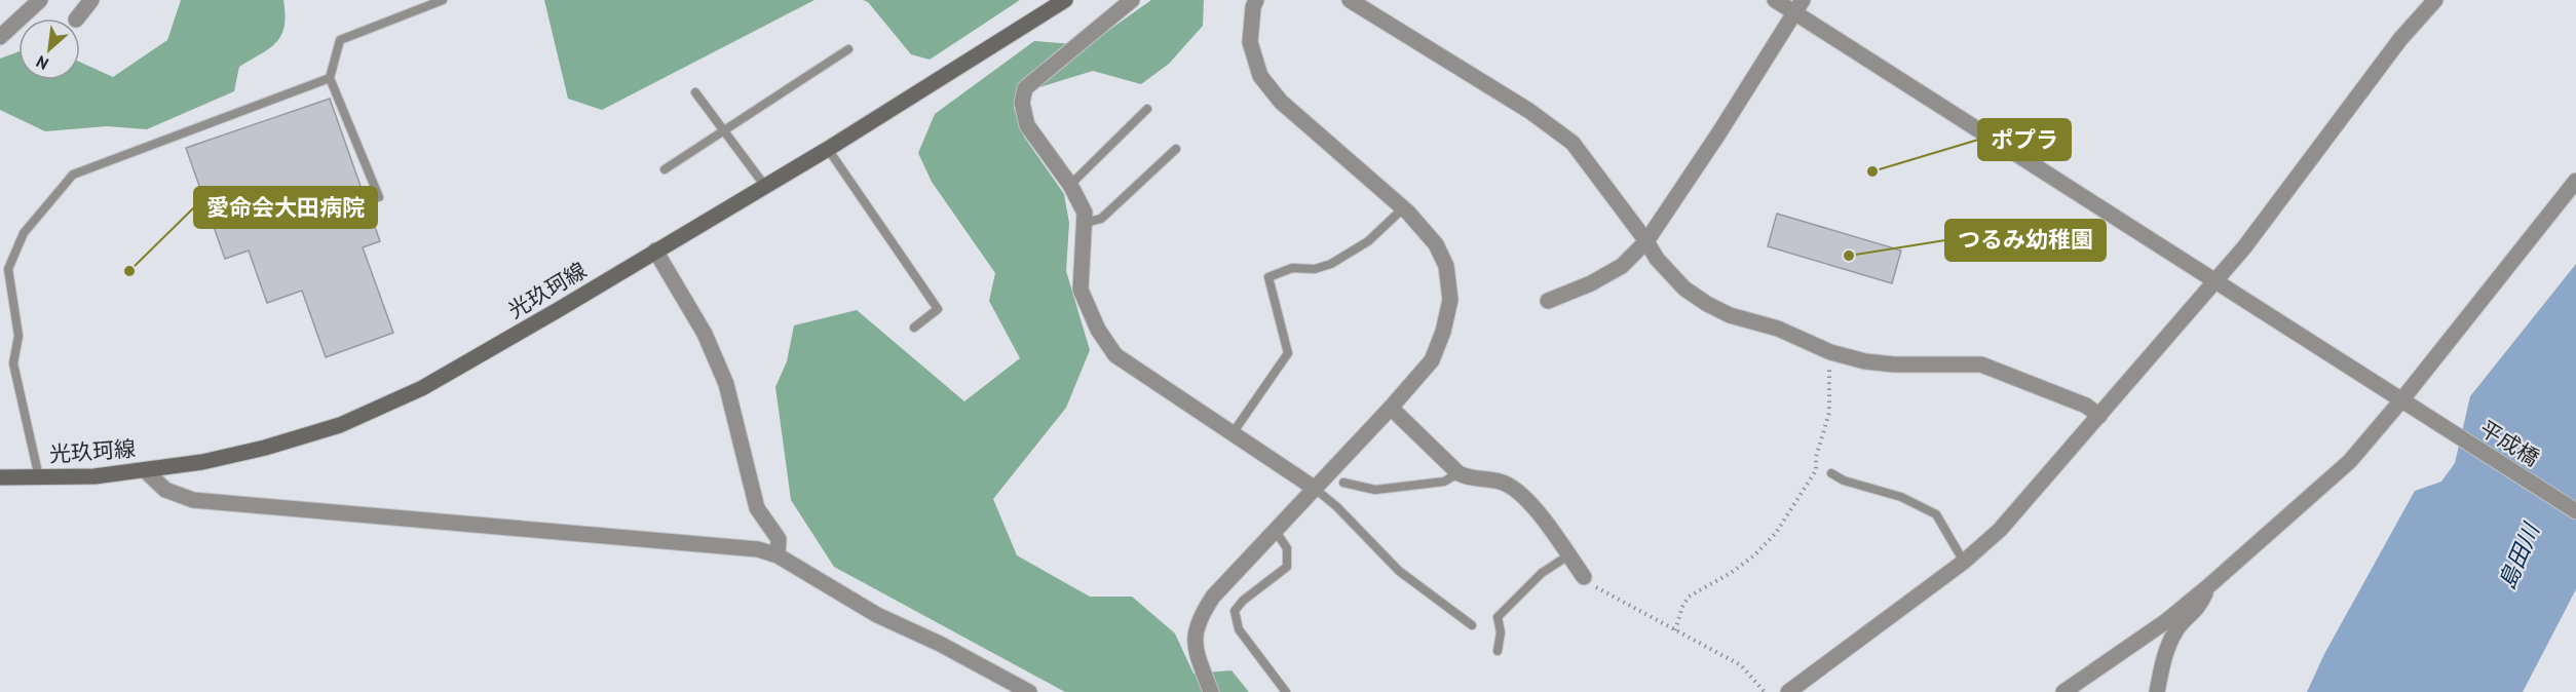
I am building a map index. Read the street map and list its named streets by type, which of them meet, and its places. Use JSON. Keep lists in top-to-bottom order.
{
  "streets": {
    "main road": ["光玖珂線"],
    "street": ["平成橋"]
  },
  "water": ["島田川"],
  "places": ["ポプラ", "つるみ幼稚園", "愛命会大田病院"],
  "north": "bottom left"
}
